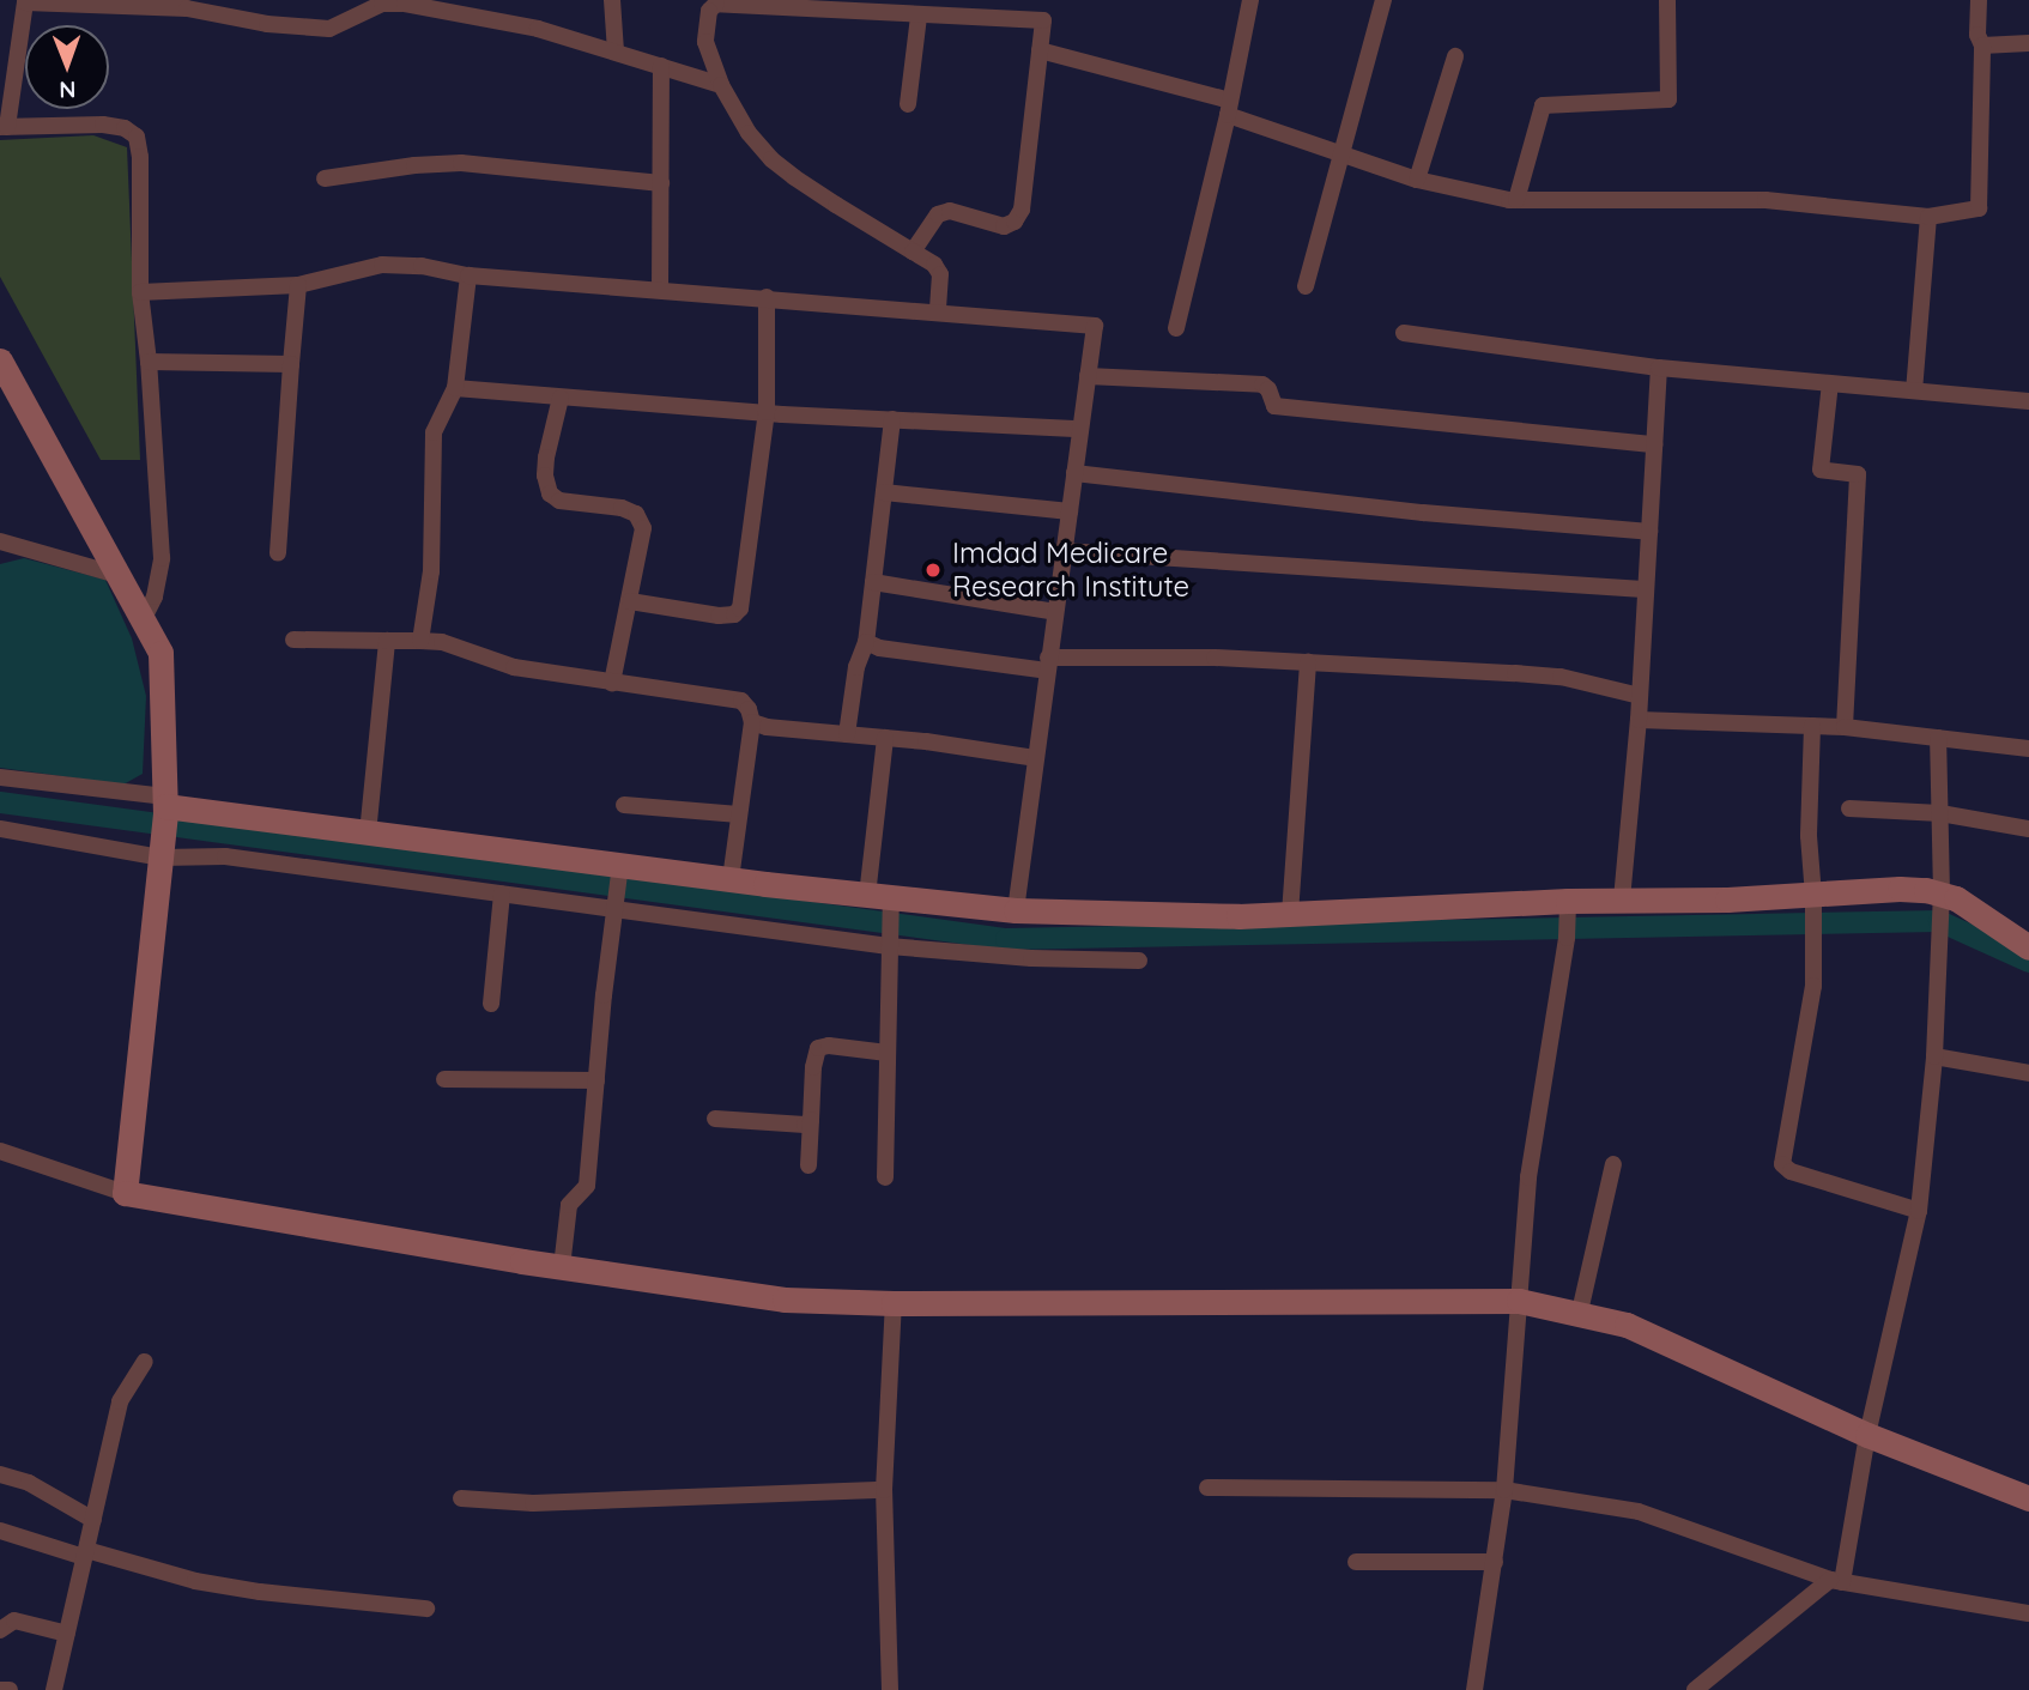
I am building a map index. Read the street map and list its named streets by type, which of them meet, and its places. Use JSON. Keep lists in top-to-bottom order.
{
  "places": ["Imdad Medicare Research Institute"],
  "north": "bottom"
}
